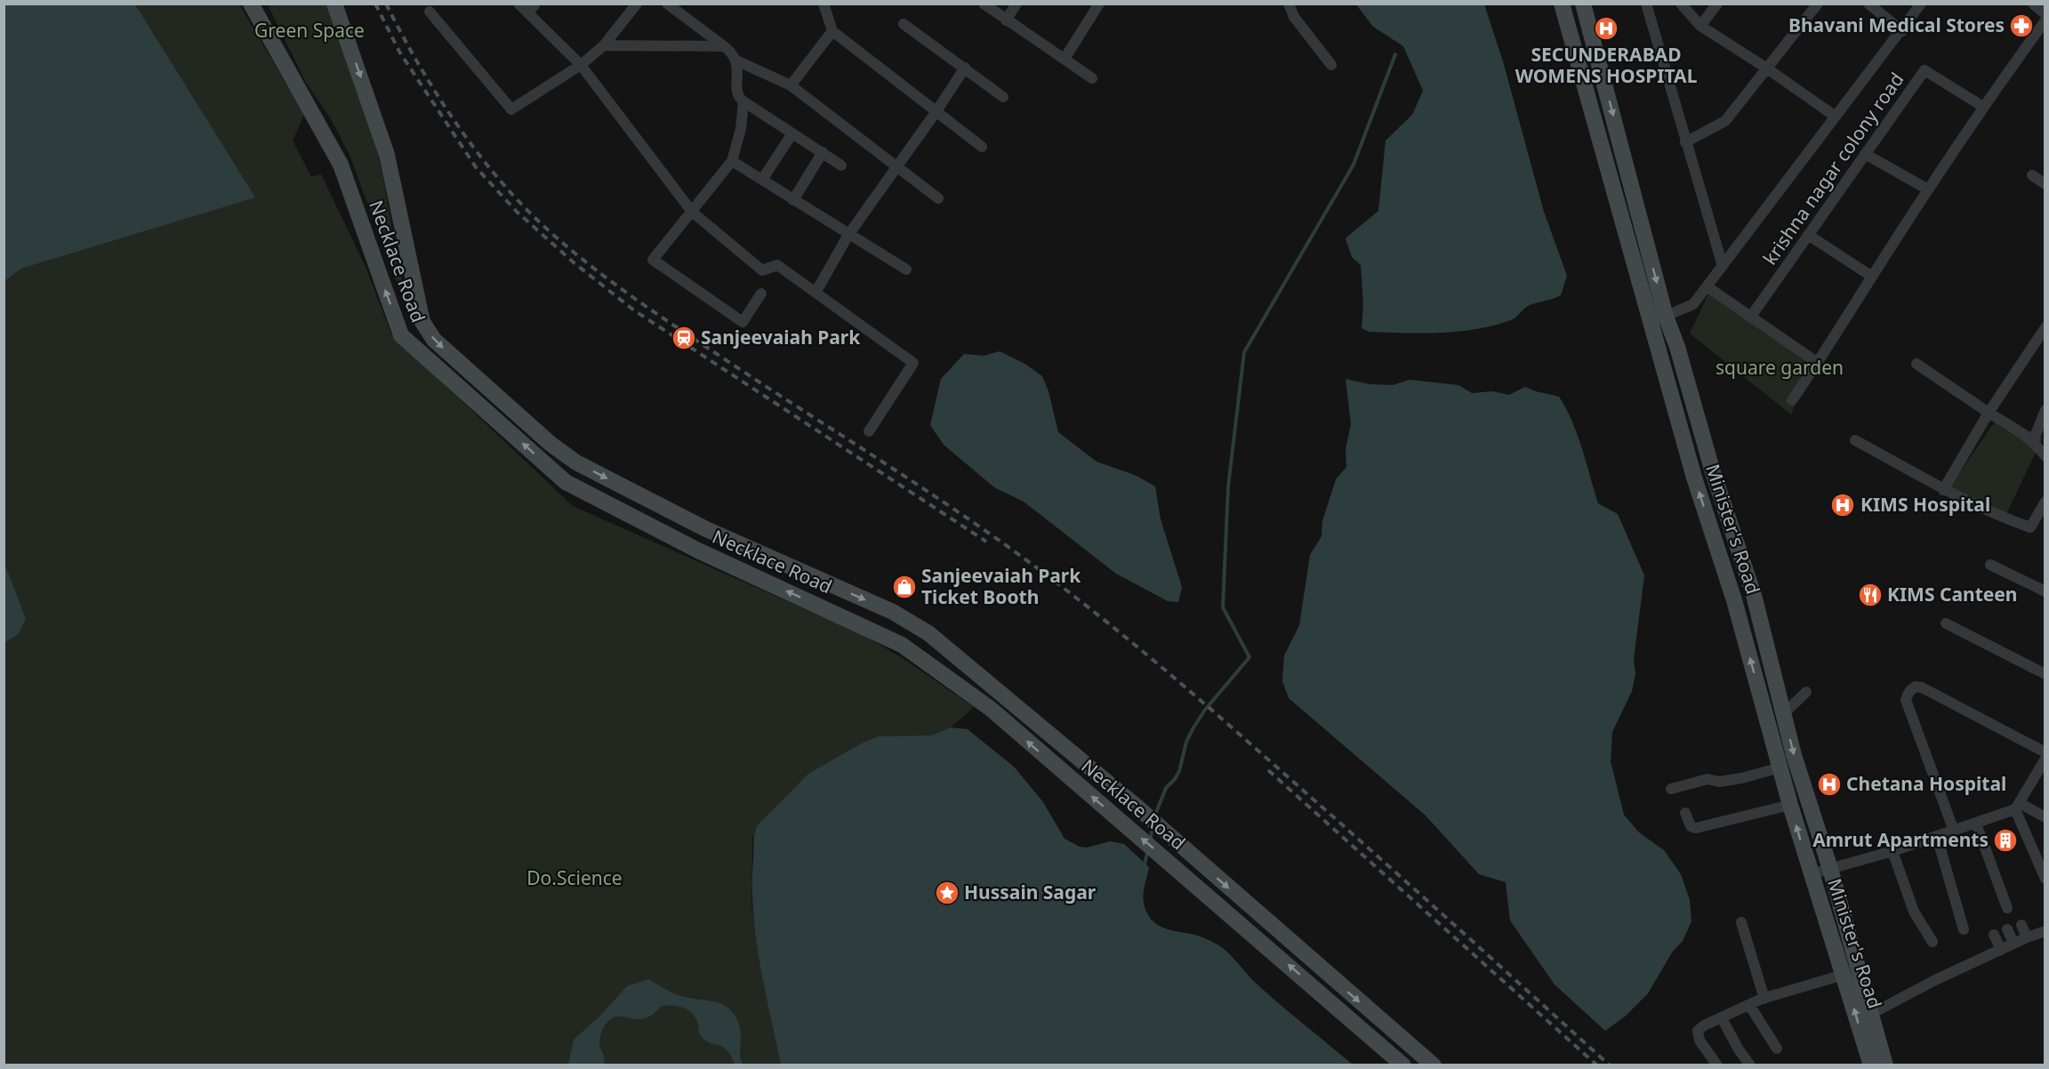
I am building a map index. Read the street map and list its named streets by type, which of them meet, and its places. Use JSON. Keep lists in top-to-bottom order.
{
  "streets": {
    "main road": ["Necklace Road", "Minister's Road"],
    "street": ["krishna nagar colony road"]
  },
  "parks": ["Green Space", "square garden", "Do.Science"],
  "places": {
    "pharmacy": ["Bhavani Medical Stores"],
    "hospital": ["SECUNDERABAD WOMENS HOSPITAL", "KIMS Hospital", "Chetana Hospital"],
    "station": ["Sanjeevaiah Park"],
    "shop": ["Sanjeevaiah Park Ticket Booth"],
    "restaurant": ["KIMS Canteen"],
    "building": ["Amrut Apartments"],
    "place": ["Hussain Sagar"]
  }
}
